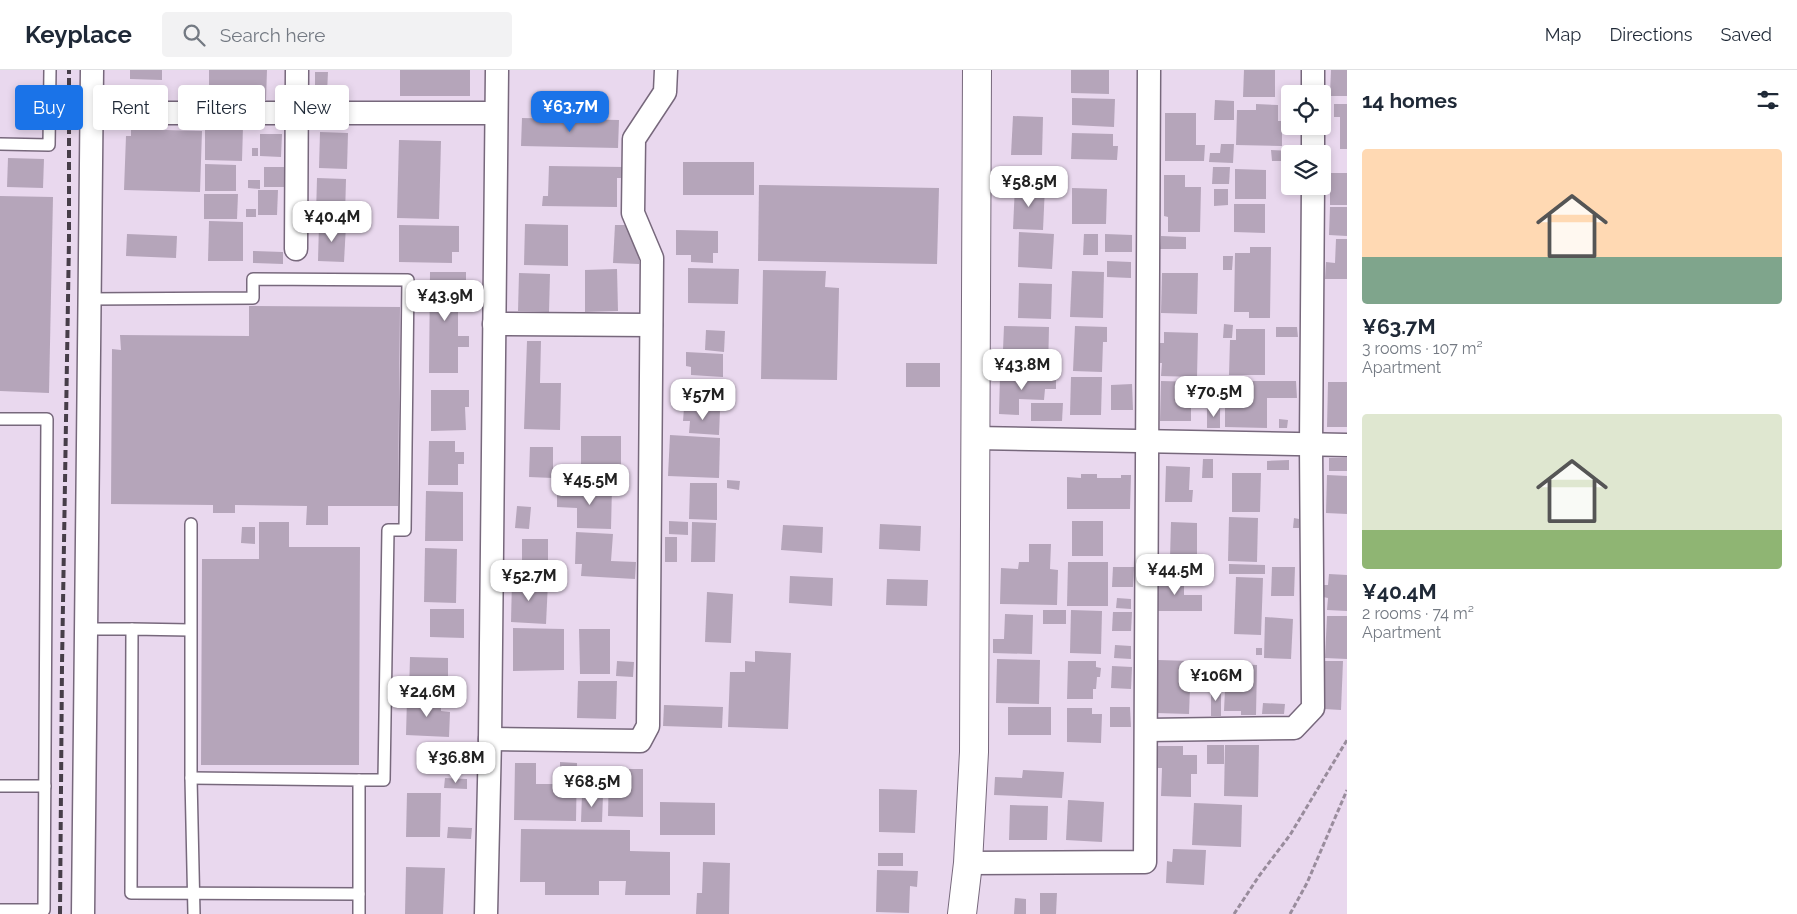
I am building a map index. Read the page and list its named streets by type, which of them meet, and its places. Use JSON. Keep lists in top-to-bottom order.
{
  "page": {
    "header": "Keyplace",
    "search": "Search here",
    "nav": ["Map", "Directions", "Saved"],
    "heading": "14 homes",
    "chip": [
      "Buy",
      "Rent",
      "Filters",
      "New"
    ],
    "price": [
      "¥63.7M",
      "¥58.5M",
      "¥40.4M",
      "¥43.9M",
      "¥43.8M",
      "¥70.5M",
      "¥57M",
      "¥45.5M",
      "¥44.5M",
      "¥52.7M",
      "¥106M",
      "¥24.6M",
      "¥36.8M",
      "¥68.5M"
    ],
    "list": [
      {
        "name": "¥63.7M",
        "note": "3 rooms · 107 m² · Apartment"
      },
      {
        "name": "¥40.4M",
        "note": "2 rooms · 74 m² · Apartment"
      }
    ]
  }
}
